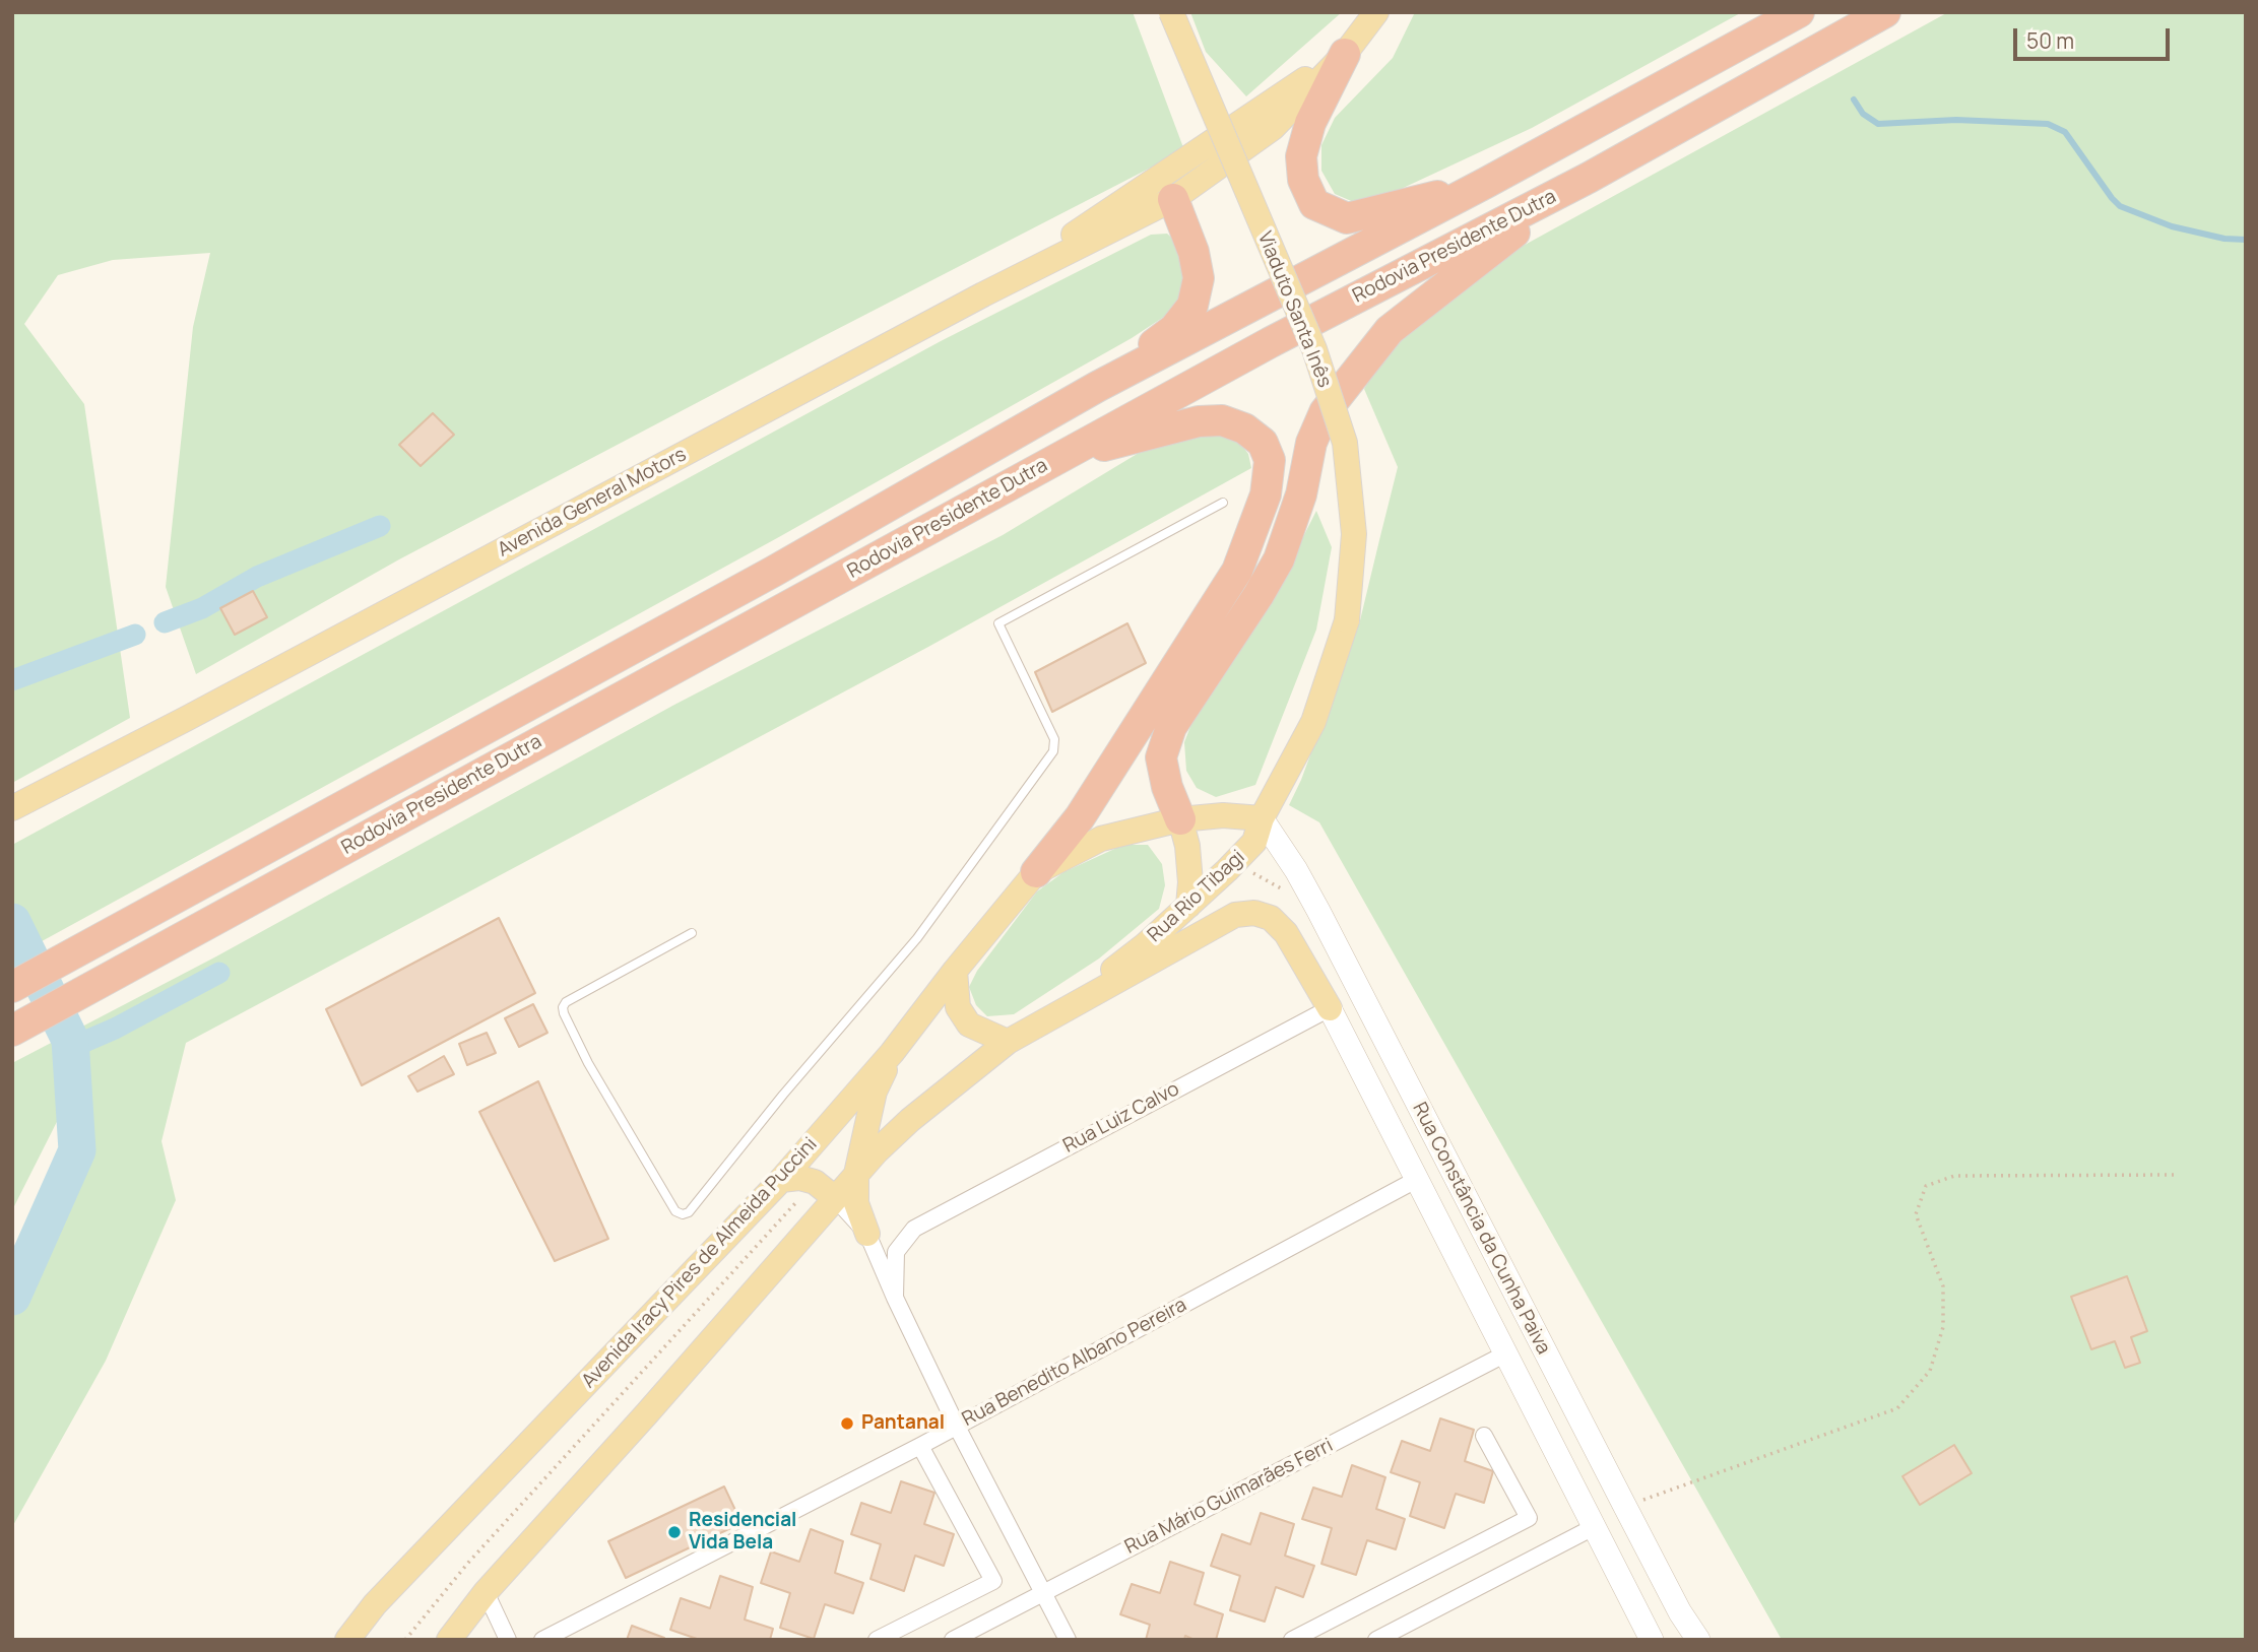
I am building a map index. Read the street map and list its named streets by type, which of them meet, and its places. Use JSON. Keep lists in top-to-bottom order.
{
  "streets": {
    "highway": ["Rodovia Presidente Dutra"],
    "main road": [
      "Viaduto Santa Inês",
      "Avenida General Motors",
      "Rua Rio Tibagi",
      "Avenida Iracy Pires de Almeida Puccini"
    ],
    "street": [
      "Rua Luiz Calvo",
      "Rua Constância da Cunha Paiva",
      "Rua Benedito Albano Pereira",
      "Rua Mário Guimarães Ferri"
    ]
  },
  "crossings": [
    ["Viaduto Santa Inês", "Rua Rio Tibagi"],
    ["Rua Rio Tibagi", "Rua Constância da Cunha Paiva"],
    ["Rua Luiz Calvo", "Rua Constância da Cunha Paiva"],
    ["Rua Constância da Cunha Paiva", "Rua Benedito Albano Pereira"],
    ["Rua Constância da Cunha Paiva", "Rua Mário Guimarães Ferri"]
  ],
  "places": ["Pantanal", "Residencial Vida Bela"],
  "scale_bar": "50 m"
}
